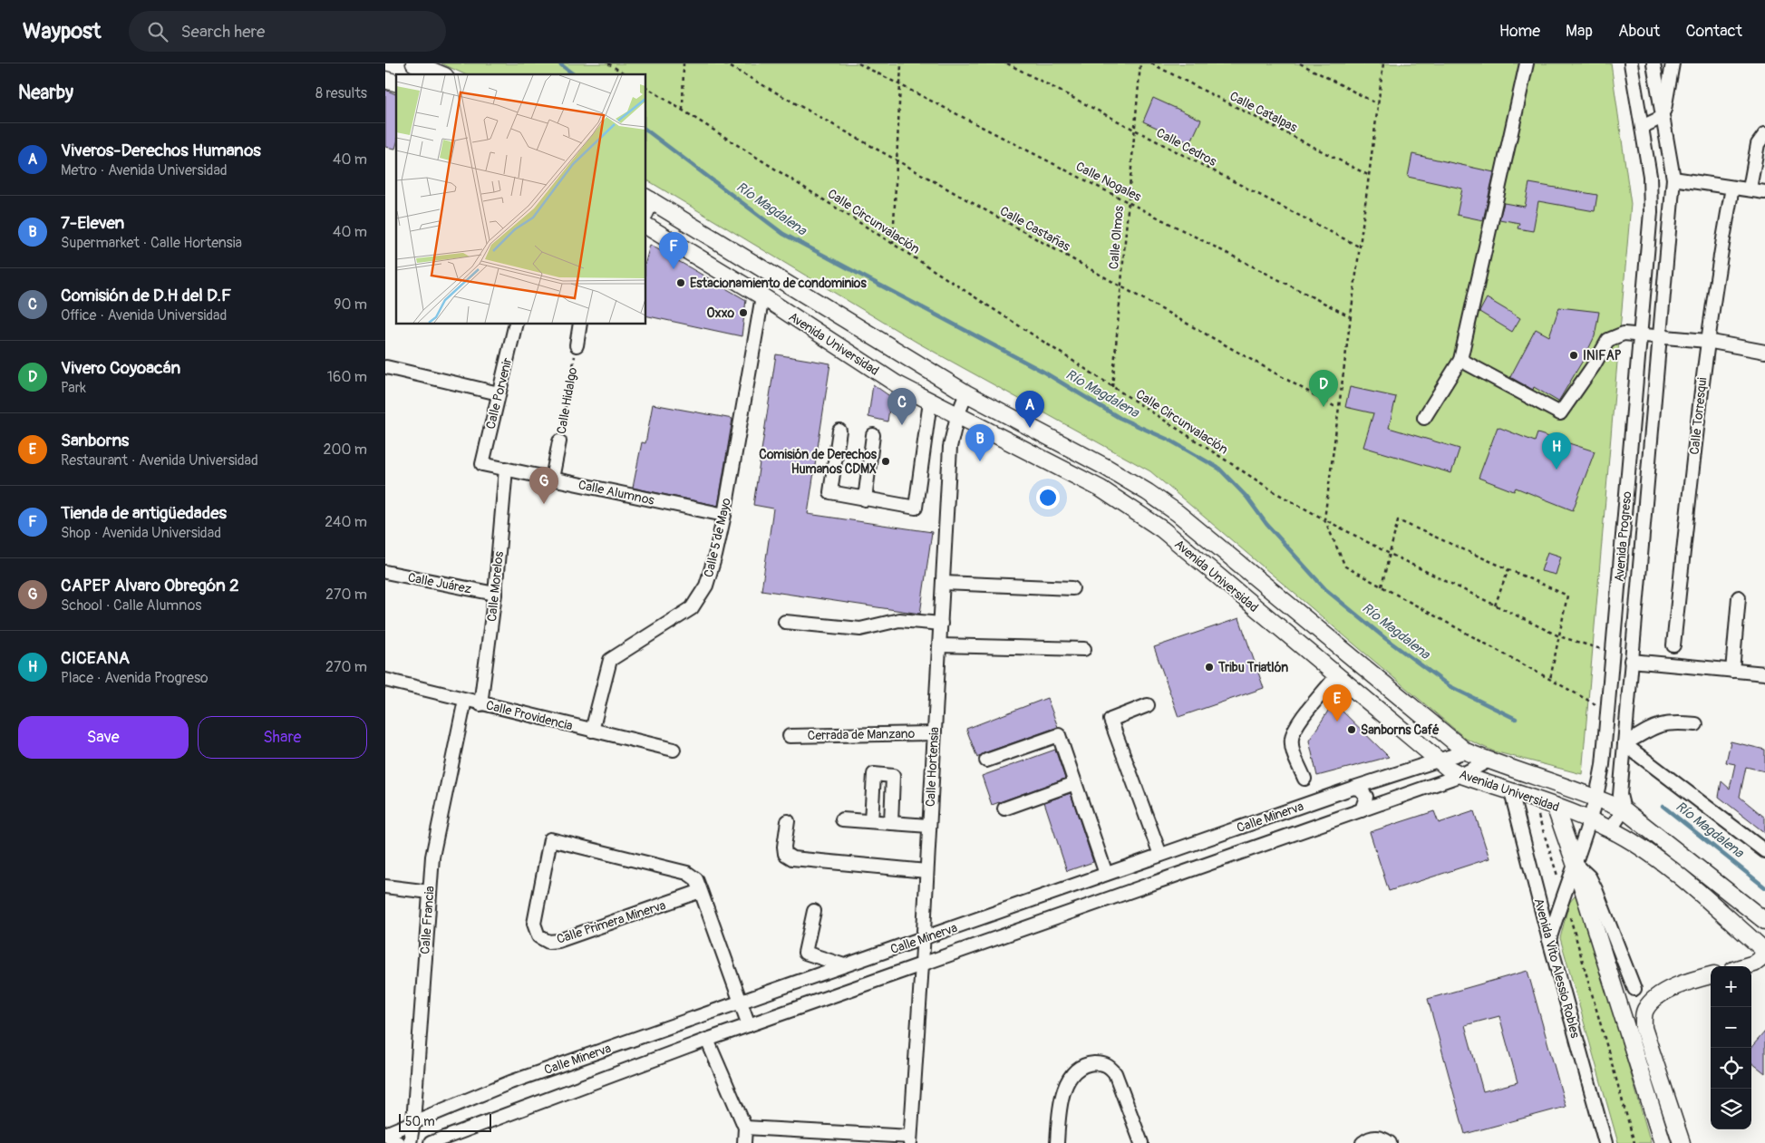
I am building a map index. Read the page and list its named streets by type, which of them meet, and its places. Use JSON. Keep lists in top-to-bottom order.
{
  "streets": {
    "main road": ["Avenida Universidad"],
    "street": [
      "Calle Porvenir",
      "Calle Hidalgo",
      "Calle Torresqui",
      "Calle Alumnos",
      "Avenida Progreso",
      "Calle 5 de Mayo",
      "Calle Juárez",
      "Calle Morelos",
      "Calle Providencia",
      "Cerrada de Manzano",
      "Calle Hortensia",
      "Calle Minerva",
      "Calle Francia",
      "Calle Primera Minerva",
      "Avenida Vito Alessio Robles"
    ],
    "path": [
      "Calle Catalpas",
      "Calle Cedros",
      "Calle Nogales",
      "Calle Circunvalación",
      "Calle Castañas",
      "Calle Olmos"
    ]
  },
  "crossings": [
    ["Calle Cedros", "Calle Olmos"],
    ["Calle Nogales", "Calle Olmos"],
    ["Calle Circunvalación", "Calle Olmos"],
    ["Calle Circunvalación", "Avenida Progreso"],
    ["Calle Castañas", "Calle Olmos"],
    ["Avenida Universidad", "Avenida Progreso"],
    ["Avenida Universidad", "Calle 5 de Mayo"],
    ["Avenida Universidad", "Calle Hortensia"],
    ["Avenida Universidad", "Calle Minerva"],
    ["Avenida Universidad", "Avenida Vito Alessio Robles"],
    ["Calle Porvenir", "Calle Alumnos"],
    ["Calle Hidalgo", "Calle Alumnos"],
    ["Calle Alumnos", "Calle 5 de Mayo"],
    ["Calle Alumnos", "Calle Morelos"],
    ["Avenida Progreso", "Avenida Vito Alessio Robles"],
    ["Calle 5 de Mayo", "Calle Providencia"],
    ["Calle Juárez", "Calle Morelos"],
    ["Calle Morelos", "Calle Providencia"],
    ["Calle Providencia", "Calle Francia"],
    ["Cerrada de Manzano", "Calle Hortensia"],
    ["Calle Hortensia", "Calle Minerva"],
    ["Calle Minerva", "Calle Francia"],
    ["Calle Minerva", "Calle Primera Minerva"]
  ],
  "water": ["Río Magdalena"],
  "places": [
    "Estacionamiento de condominios",
    "Oxxo",
    "INIFAP",
    "Comisión de Derechos Humanos CDMX",
    "Tribu Triatlón",
    "Sanborns Café"
  ],
  "scale_bar": "50 m",
  "page": {
    "header": "Waypost",
    "search": "Search here",
    "nav": [
      "Home",
      "Map",
      "About",
      "Contact"
    ],
    "heading": ["Nearby", "8 results"],
    "list": [
      {
        "mark": "A",
        "name": "Viveros-Derechos Humanos",
        "note": "Metro · Avenida Universidad",
        "value": "40 m"
      },
      {
        "mark": "B",
        "name": "7-Eleven",
        "note": "Supermarket · Calle Hortensia",
        "value": "40 m"
      },
      {
        "mark": "C",
        "name": "Comisión de D.H del D.F",
        "note": "Office · Avenida Universidad",
        "value": "90 m"
      },
      {
        "mark": "D",
        "name": "Vivero Coyoacán",
        "note": "Park",
        "value": "160 m"
      },
      {
        "mark": "E",
        "name": "Sanborns",
        "note": "Restaurant · Avenida Universidad",
        "value": "200 m"
      },
      {
        "mark": "F",
        "name": "Tienda de antigüedades",
        "note": "Shop · Avenida Universidad",
        "value": "240 m"
      },
      {
        "mark": "G",
        "name": "CAPEP Alvaro Obregón 2",
        "note": "School · Calle Alumnos",
        "value": "270 m"
      },
      {
        "mark": "H",
        "name": "CICEANA",
        "note": "Place · Avenida Progreso",
        "value": "270 m"
      }
    ],
    "pins": [
      "F",
      "D",
      "C",
      "A",
      "B",
      "H",
      "G",
      "E"
    ],
    "buttons": ["Save", "Share"],
    "map_buttons": ["+", "−"],
    "scale": "50 m"
  }
}
